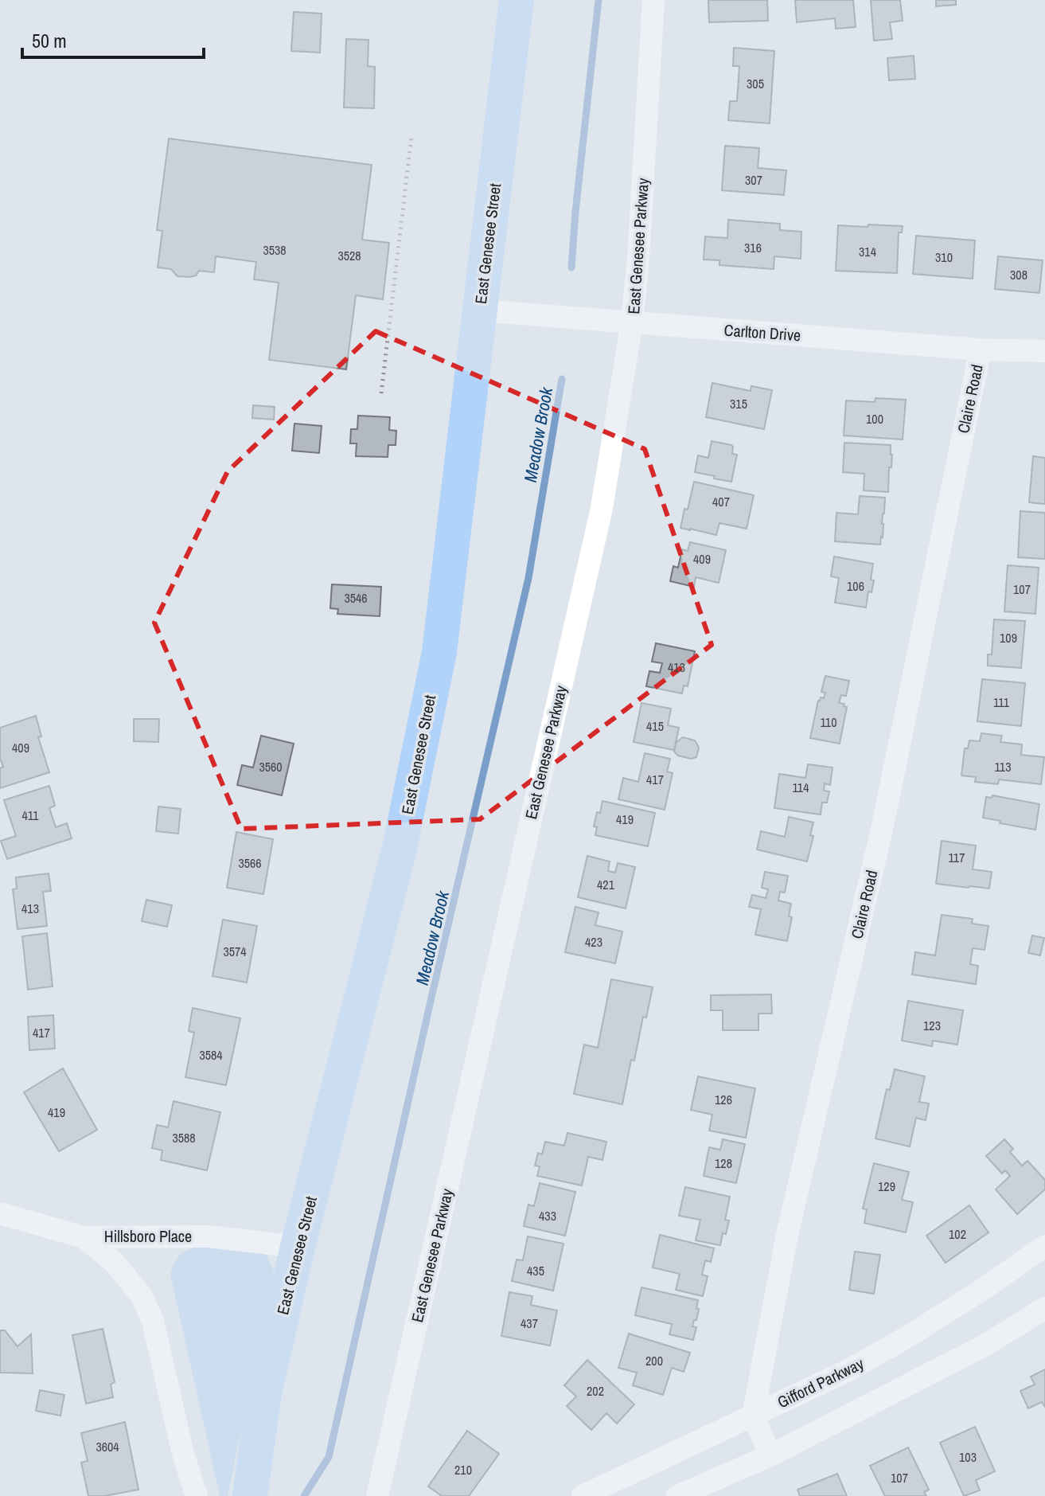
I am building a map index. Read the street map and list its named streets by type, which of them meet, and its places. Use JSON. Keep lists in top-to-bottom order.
{
  "streets": {
    "main road": ["East Genesee Street"],
    "street": [
      "East Genesee Parkway",
      "Carlton Drive",
      "Claire Road",
      "Hillsboro Place",
      "Gifford Parkway"
    ]
  },
  "crossings": [
    ["East Genesee Street", "Carlton Drive"],
    ["East Genesee Street", "Hillsboro Place"],
    ["East Genesee Parkway", "Carlton Drive"],
    ["Carlton Drive", "Claire Road"],
    ["Claire Road", "Gifford Parkway"]
  ],
  "water": ["Meadow Brook"],
  "house_numbers": [
    "305",
    "307",
    "316",
    "3538",
    "314",
    "3528",
    "310",
    "308",
    "315",
    "100",
    "407",
    "409",
    "106",
    "107",
    "3546",
    "109",
    "413",
    "111",
    "110",
    "415",
    "409",
    "3560",
    "113",
    "417",
    "114",
    "411",
    "419",
    "117",
    "3566",
    "421",
    "413",
    "423",
    "3574",
    "123",
    "417",
    "3584",
    "126",
    "419",
    "3588",
    "128",
    "129",
    "433",
    "102",
    "435",
    "437",
    "200",
    "202",
    "3604",
    "103",
    "210",
    "107"
  ],
  "scale_bar": "50 m"
}
